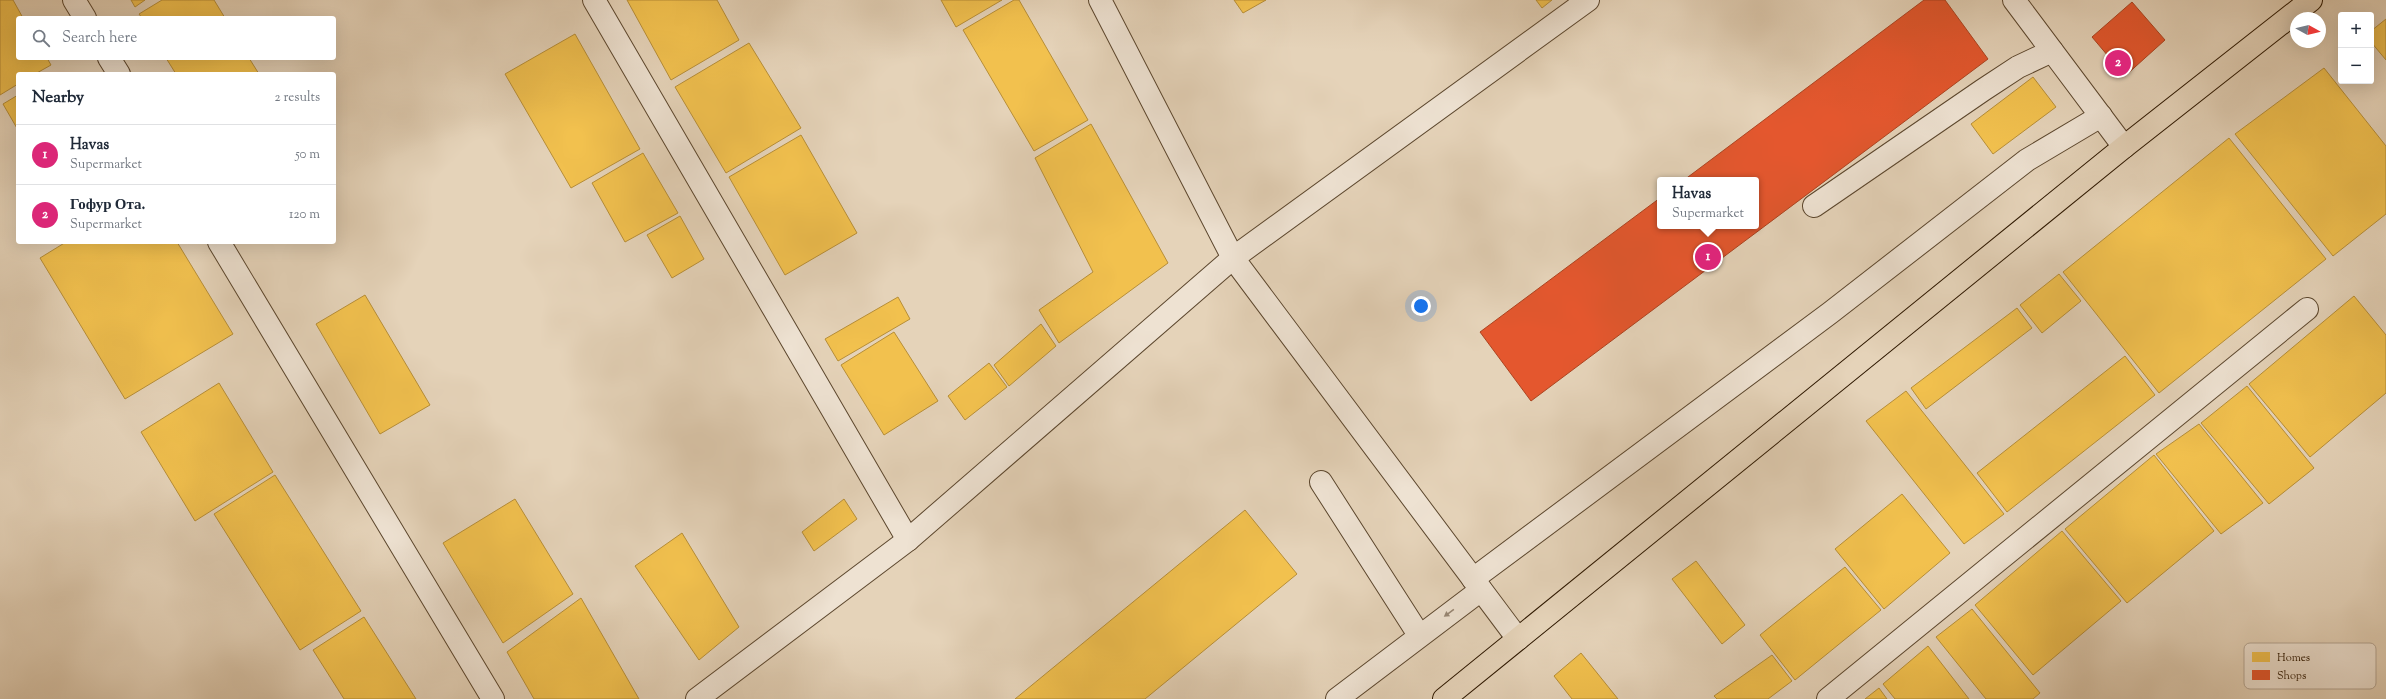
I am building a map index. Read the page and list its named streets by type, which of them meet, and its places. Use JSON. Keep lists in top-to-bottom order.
{
  "legend": ["Homes", "Shops"],
  "north": "right",
  "page": {
    "map_buttons": ["+", "−"],
    "search": "Search here",
    "pins": ["2", "1"],
    "heading": ["Nearby", "2 results"],
    "list": [
      {
        "mark": "1",
        "name": "Havas",
        "note": "Supermarket",
        "value": "50 m"
      },
      {
        "mark": "2",
        "name": "Гофур Ота.",
        "note": "Supermarket",
        "value": "120 m"
      }
    ],
    "popup": ["Havas", "Supermarket"]
  }
}
